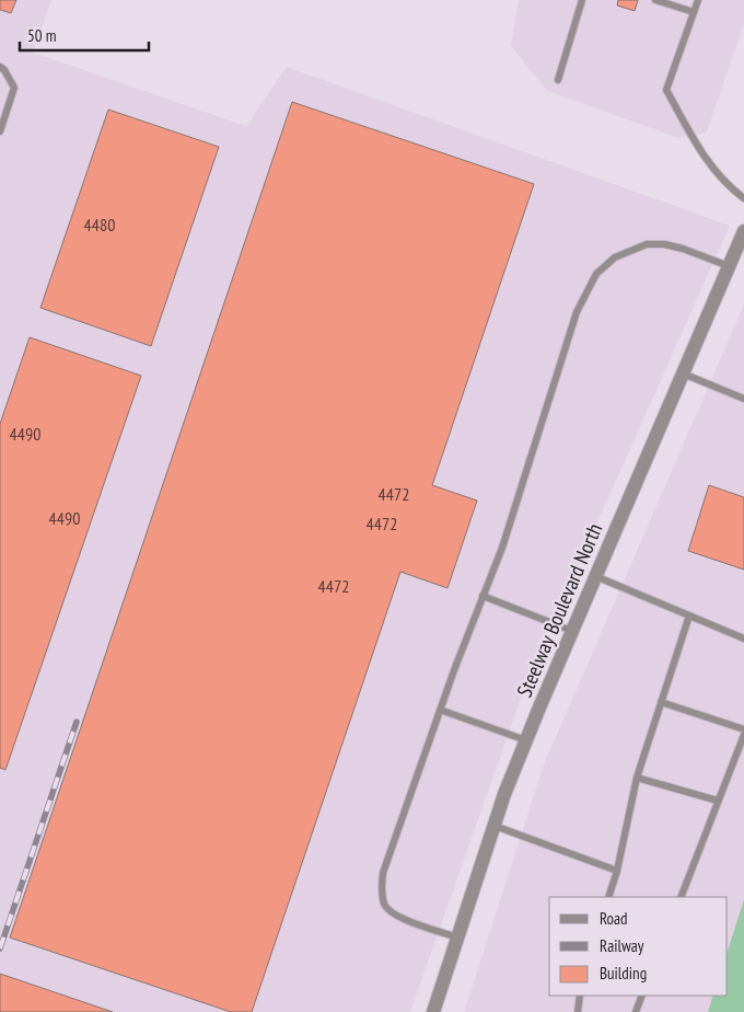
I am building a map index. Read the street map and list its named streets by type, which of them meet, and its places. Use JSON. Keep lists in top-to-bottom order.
{
  "streets": {
    "street": ["Steelway Boulevard North"]
  },
  "house_numbers": [
    "4480",
    "4490",
    "4472",
    "4490",
    "4472",
    "4472"
  ],
  "legend": ["Road", "Railway", "Building"],
  "scale_bar": "50 m"
}
